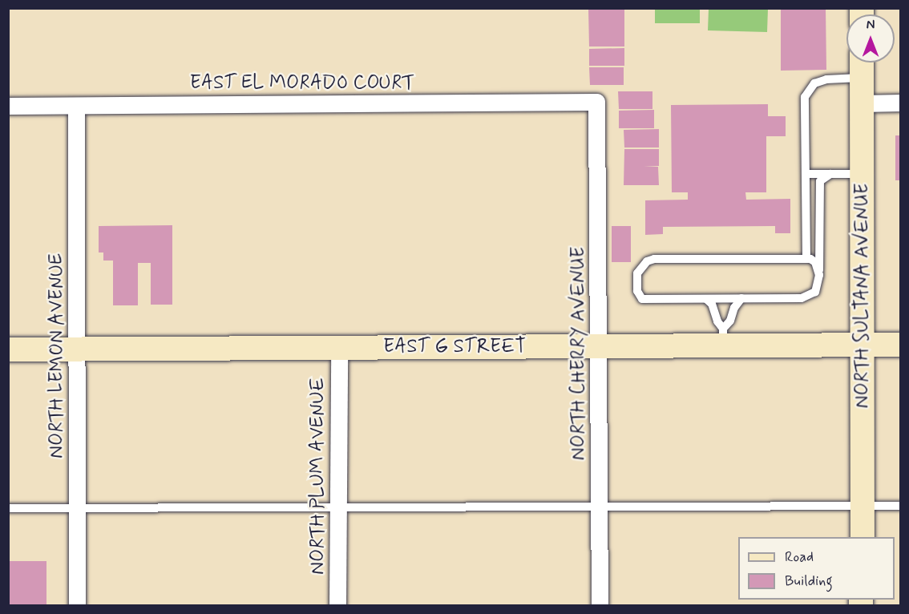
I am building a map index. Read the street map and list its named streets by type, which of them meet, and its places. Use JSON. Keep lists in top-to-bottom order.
{
  "streets": {
    "street": [
      "EAST EL MORADO COURT",
      "NORTH SULTANA AVENUE",
      "EAST G STREET",
      "NORTH CHERRY AVENUE",
      "NORTH LEMON AVENUE",
      "NORTH PLUM AVENUE"
    ]
  },
  "crossings": [
    ["EAST EL MORADO COURT", "NORTH CHERRY AVENUE"],
    ["EAST EL MORADO COURT", "NORTH LEMON AVENUE"],
    ["NORTH SULTANA AVENUE", "EAST G STREET"],
    ["EAST G STREET", "NORTH CHERRY AVENUE"],
    ["EAST G STREET", "NORTH LEMON AVENUE"],
    ["EAST G STREET", "NORTH PLUM AVENUE"]
  ],
  "legend": ["Road", "Building"],
  "north": "top"
}
